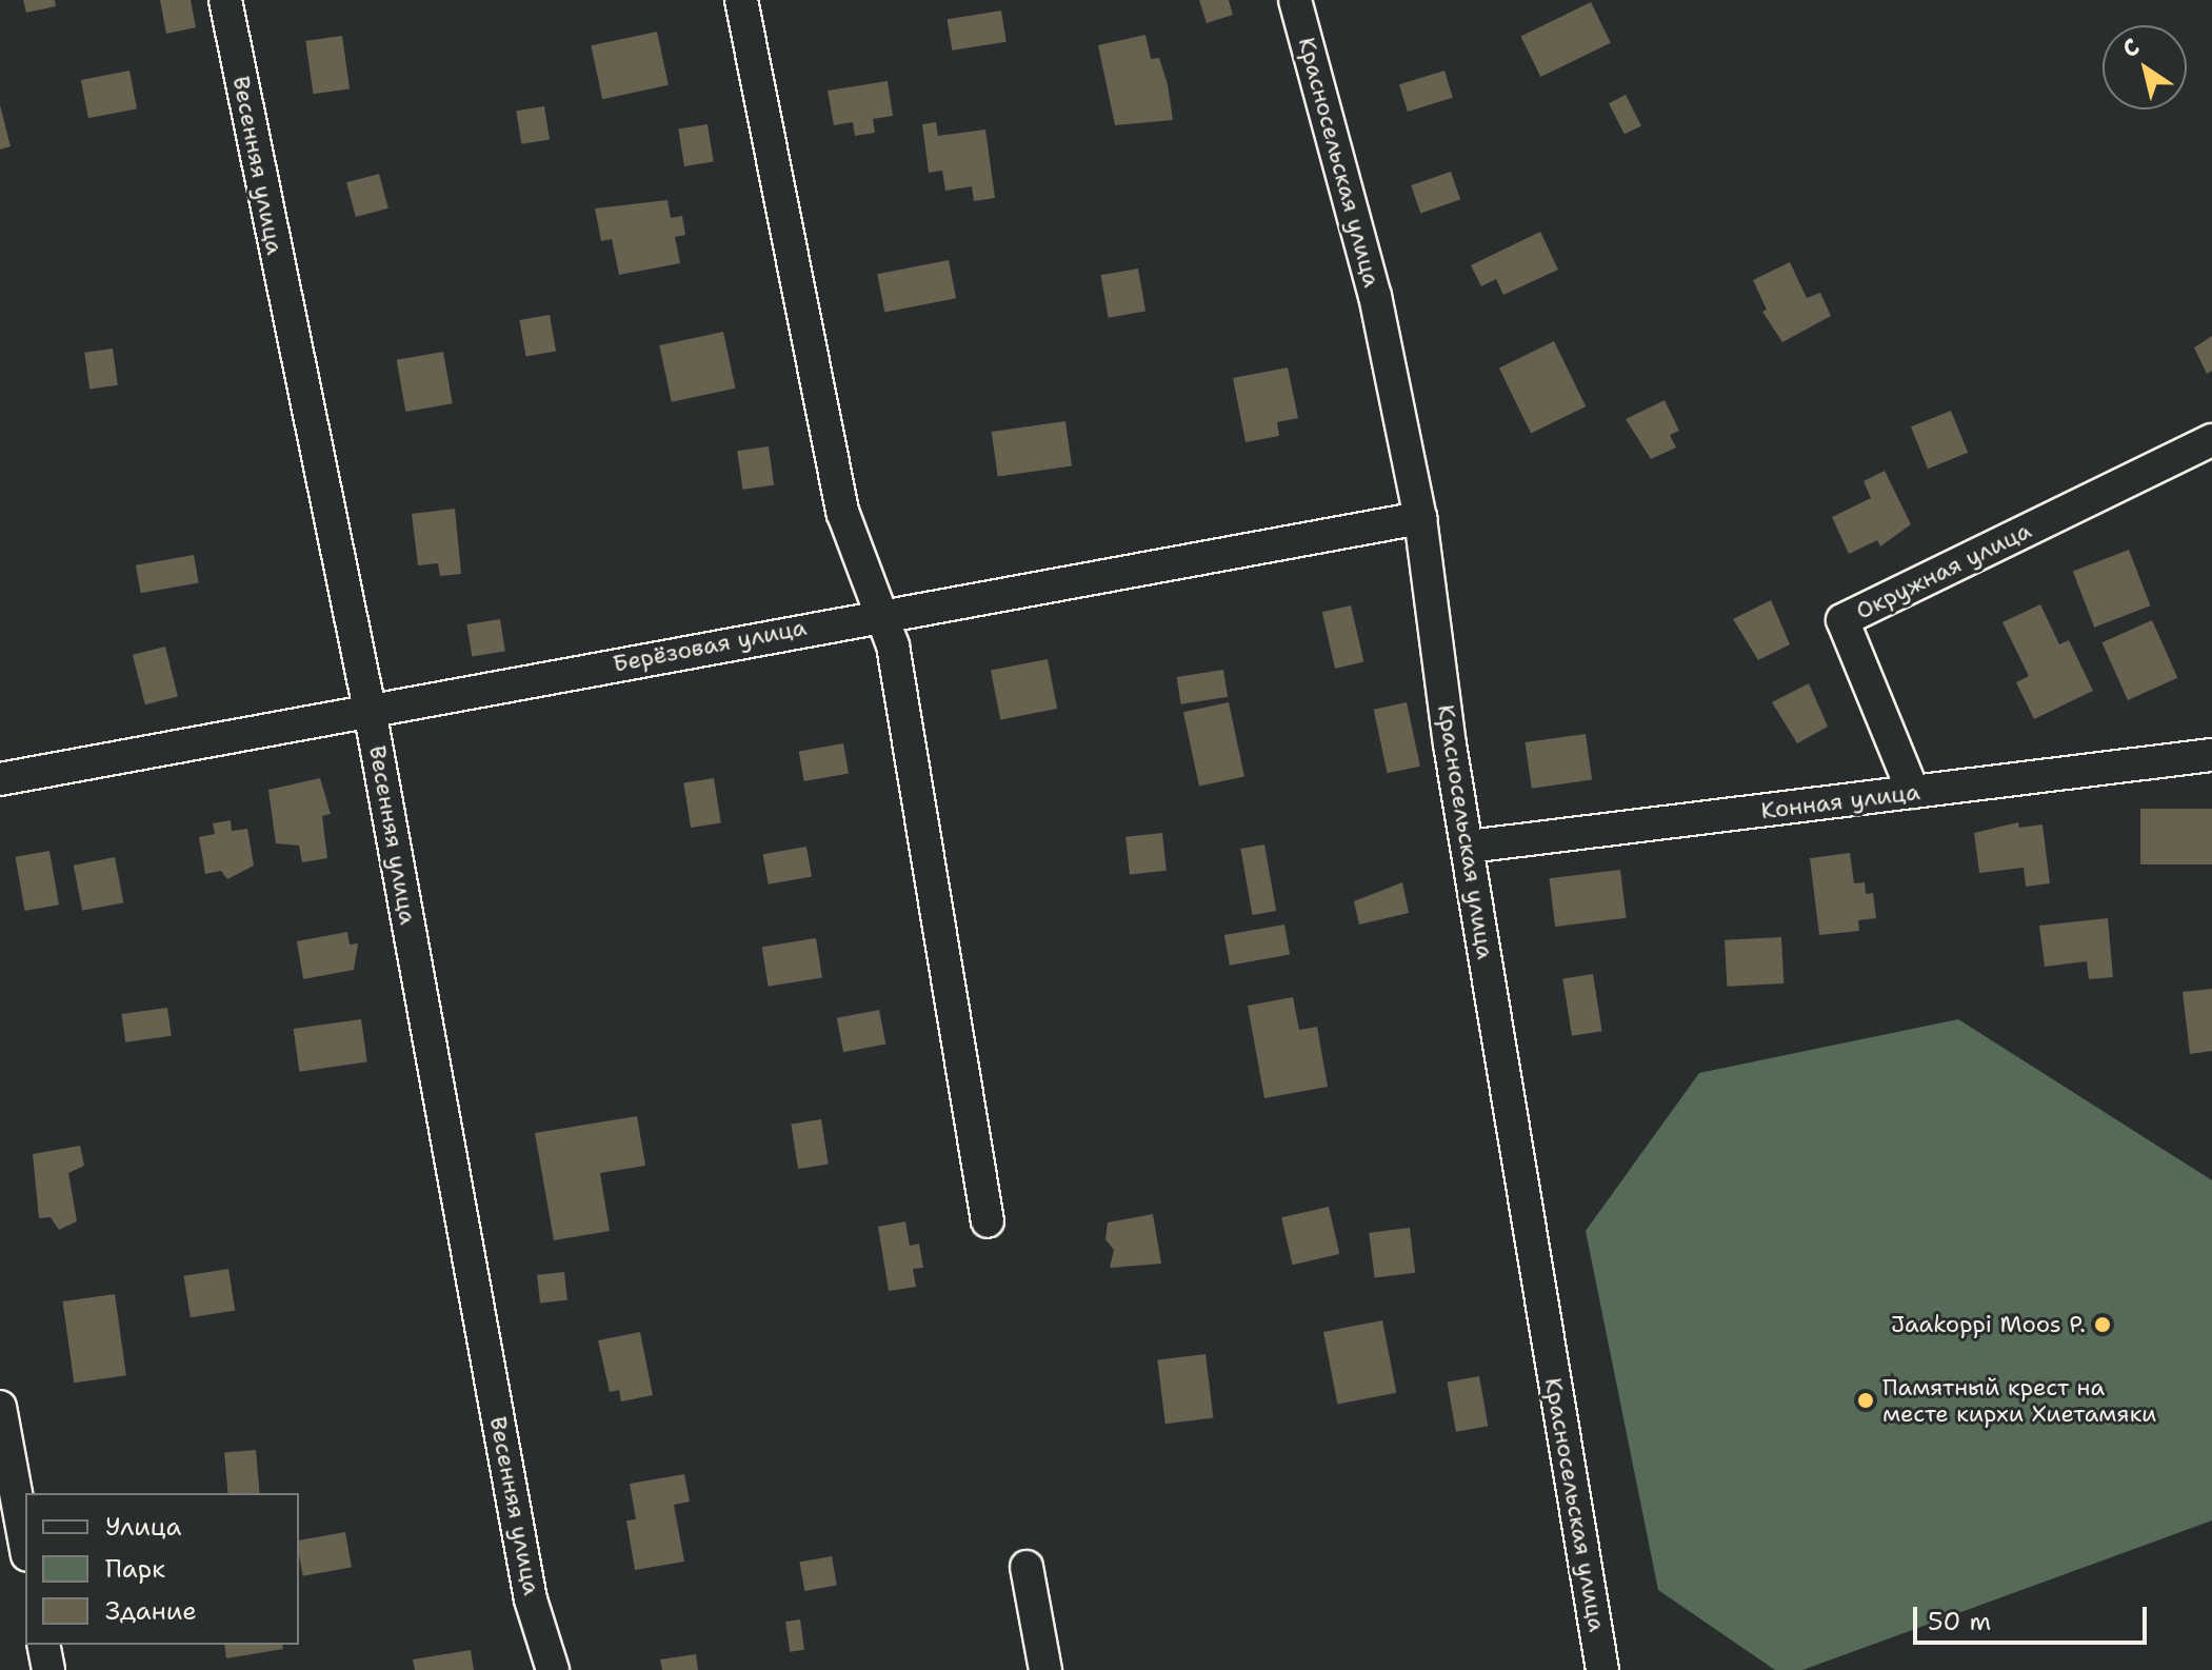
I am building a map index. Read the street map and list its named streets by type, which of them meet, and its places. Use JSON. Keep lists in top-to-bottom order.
{
  "streets": {
    "street": [
      "Красносельская улица",
      "Весенняя улица",
      "Окружная улица",
      "Берёзовая улица",
      "Конная улица"
    ]
  },
  "crossings": [
    ["Красносельская улица", "Берёзовая улица"],
    ["Красносельская улица", "Конная улица"],
    ["Весенняя улица", "Берёзовая улица"],
    ["Окружная улица", "Конная улица"]
  ],
  "places": ["Jaakoppi Moos P.", "Памятный крест на месте кирхи Хиетамяки"],
  "legend": ["Улица", "Парк", "Здание"],
  "scale_bar": "50 m",
  "north": "top left"
}
